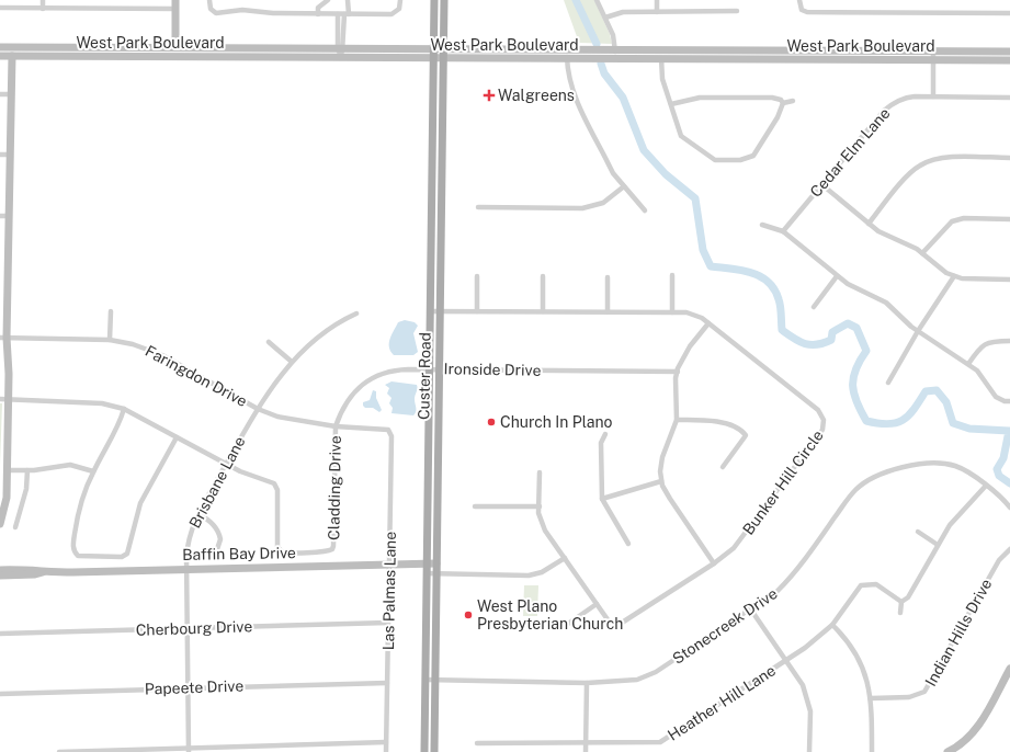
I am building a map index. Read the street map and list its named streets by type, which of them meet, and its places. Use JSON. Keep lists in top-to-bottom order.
{
  "streets": {
    "main road": ["West Park Boulevard", "Custer Road", "Baffin Bay Drive"],
    "street": [
      "Cedar Elm Lane",
      "Ironside Drive",
      "Faringdon Drive",
      "Brisbane Lane",
      "Bunker Hill Circle",
      "Cladding Drive",
      "Las Palmas Lane",
      "Stonecreek Drive",
      "Cherbourg Drive",
      "Indian Hills Drive",
      "Papeete Drive",
      "Heather Hill Lane"
    ]
  },
  "crossings": [
    ["West Park Boulevard", "Custer Road"],
    ["Ironside Drive", "Faringdon Drive"],
    ["Ironside Drive", "Custer Road"],
    ["Ironside Drive", "Cladding Drive"],
    ["Faringdon Drive", "Brisbane Lane"],
    ["Faringdon Drive", "Cladding Drive"],
    ["Faringdon Drive", "Las Palmas Lane"],
    ["Custer Road", "Bunker Hill Circle"],
    ["Custer Road", "Baffin Bay Drive"],
    ["Custer Road", "Stonecreek Drive"],
    ["Brisbane Lane", "Cladding Drive"],
    ["Brisbane Lane", "Baffin Bay Drive"],
    ["Brisbane Lane", "Cherbourg Drive"],
    ["Brisbane Lane", "Papeete Drive"],
    ["Baffin Bay Drive", "Las Palmas Lane"],
    ["Las Palmas Lane", "Cherbourg Drive"],
    ["Las Palmas Lane", "Papeete Drive"]
  ],
  "places": {
    "health": ["Walgreens"],
    "other": ["Church In Plano", "West Plano Presbyterian Church"]
  }
}
